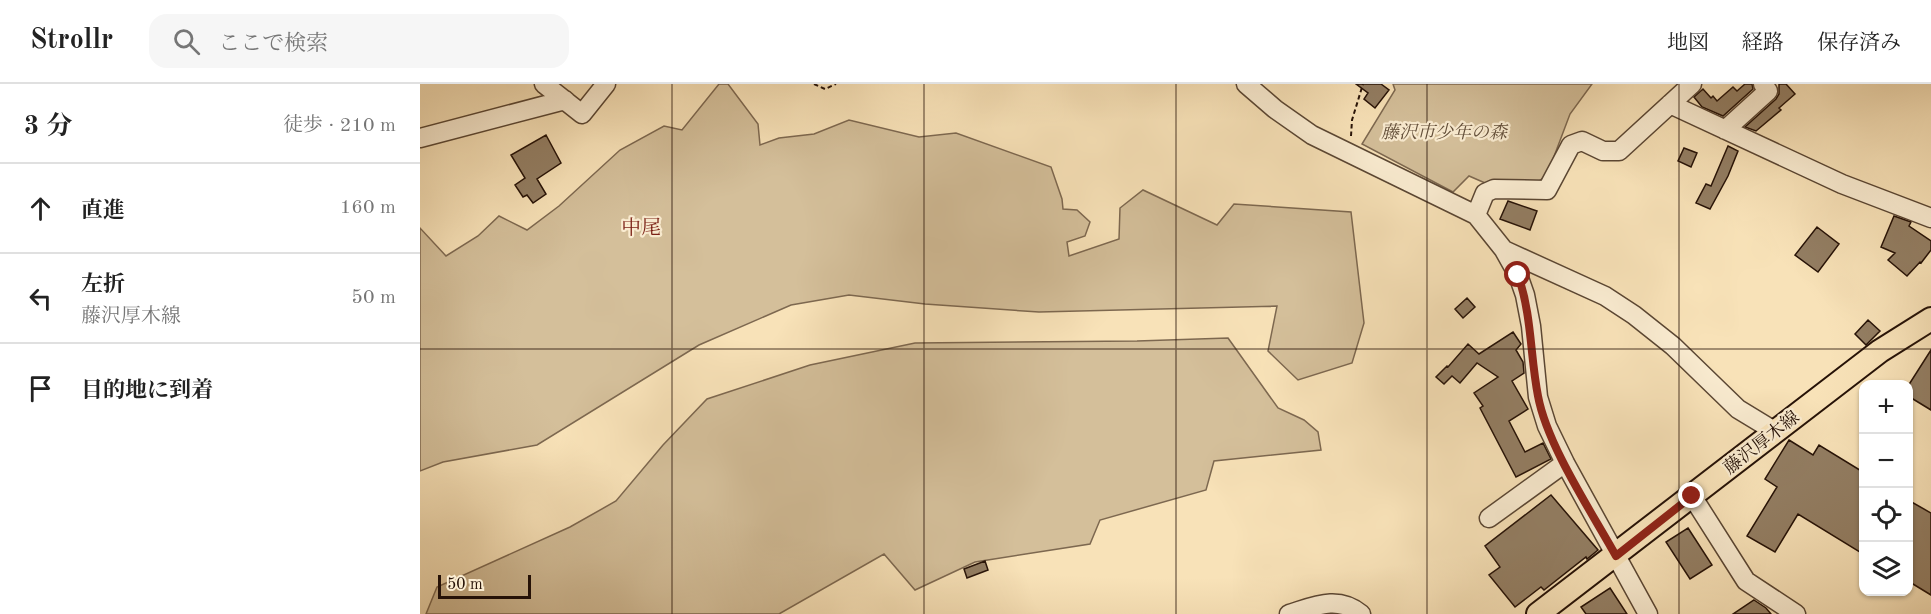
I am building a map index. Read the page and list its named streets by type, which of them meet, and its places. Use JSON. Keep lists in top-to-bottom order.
{
  "streets": {
    "main road": ["藤沢厚木線"]
  },
  "districts": ["中尾"],
  "parks": ["藤沢市少年の森"],
  "scale_bar": "50 m",
  "page": {
    "header": "Strollr",
    "search": "ここで検索",
    "nav": ["地図", "経路", "保存済み"],
    "heading": ["3 分", "徒歩 · 210 m"],
    "list": [
      ["直進", "160 m"],
      ["左折", "藤沢厚木線", "50 m"],
      "目的地に到着"
    ],
    "map_buttons": ["+", "−"],
    "scale": "50 m"
  }
}
